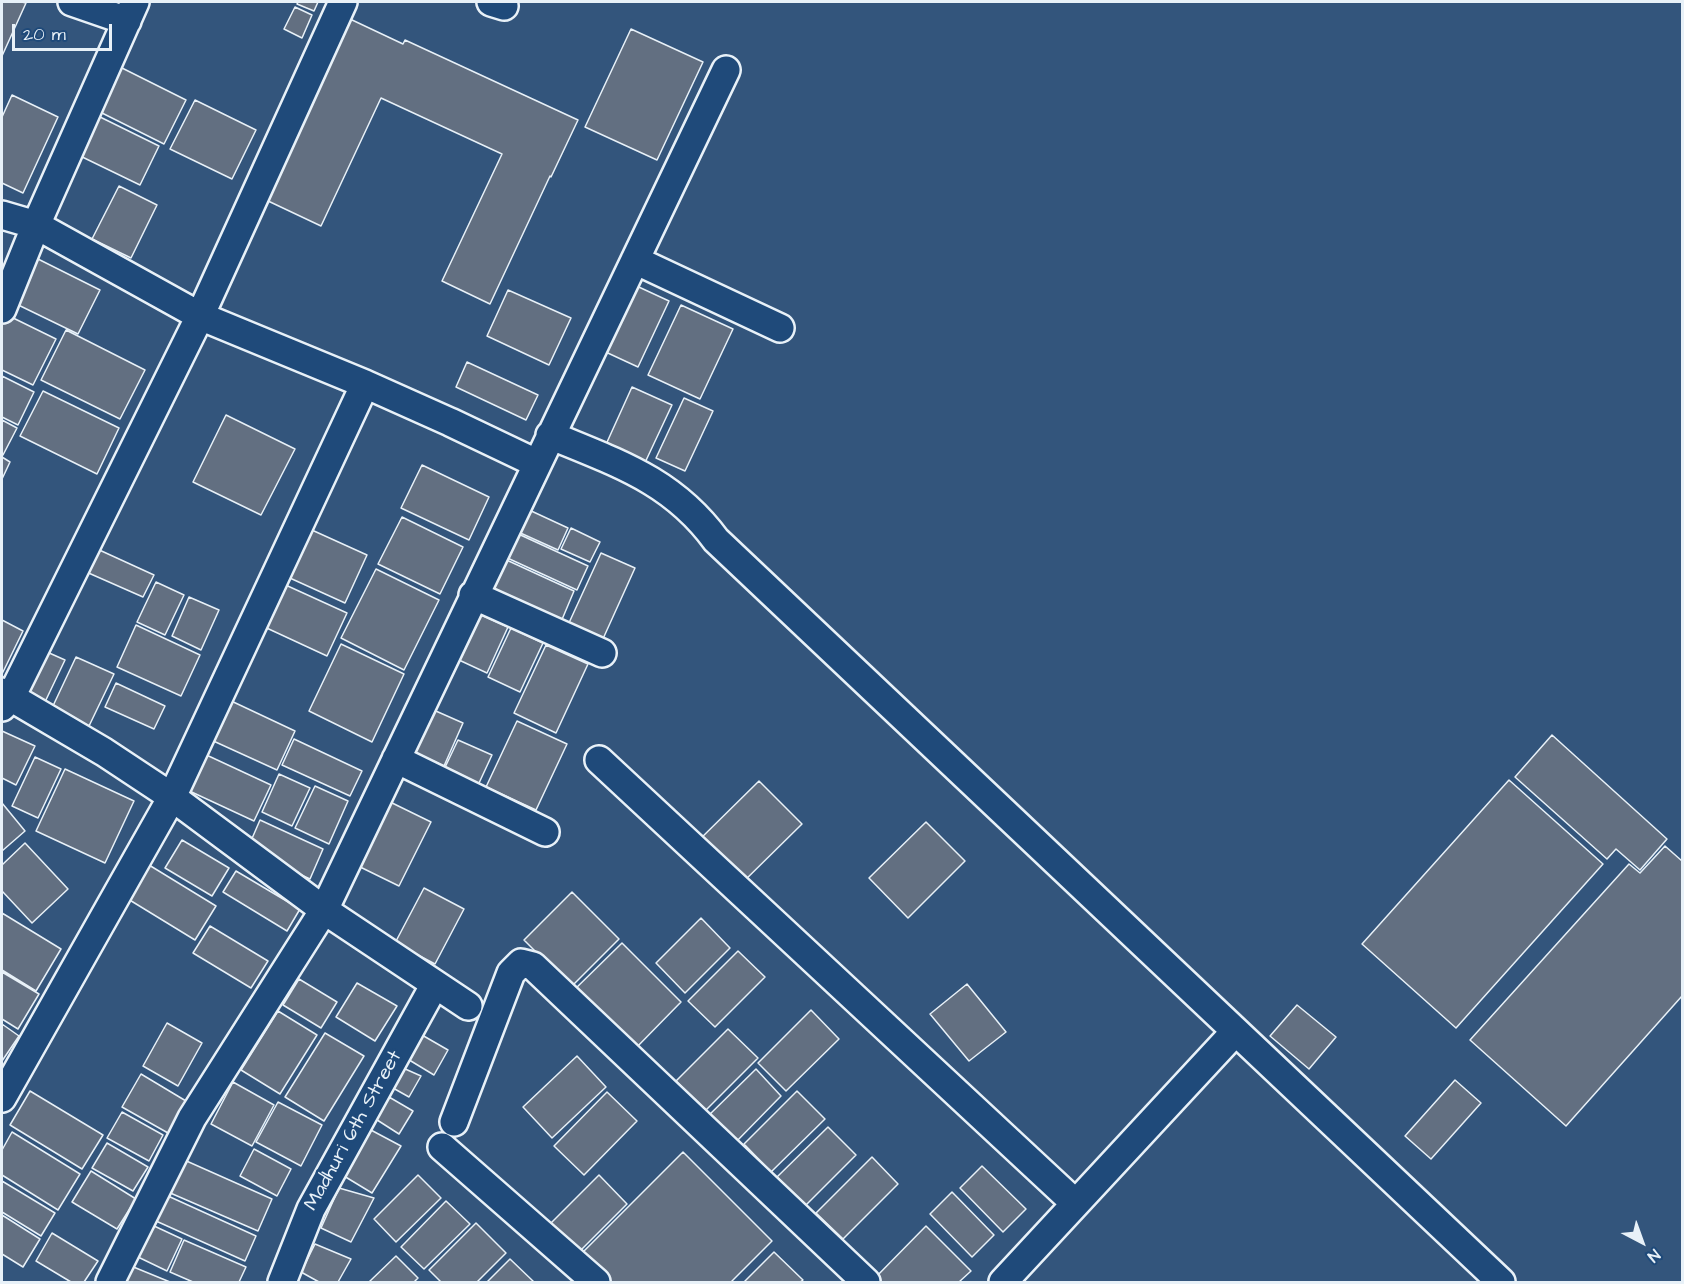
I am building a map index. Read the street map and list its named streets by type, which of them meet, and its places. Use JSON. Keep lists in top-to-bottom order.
{
  "streets": {
    "street": ["Madhuri 6th Street"]
  },
  "scale_bar": "20 m",
  "north": "bottom right"
}
